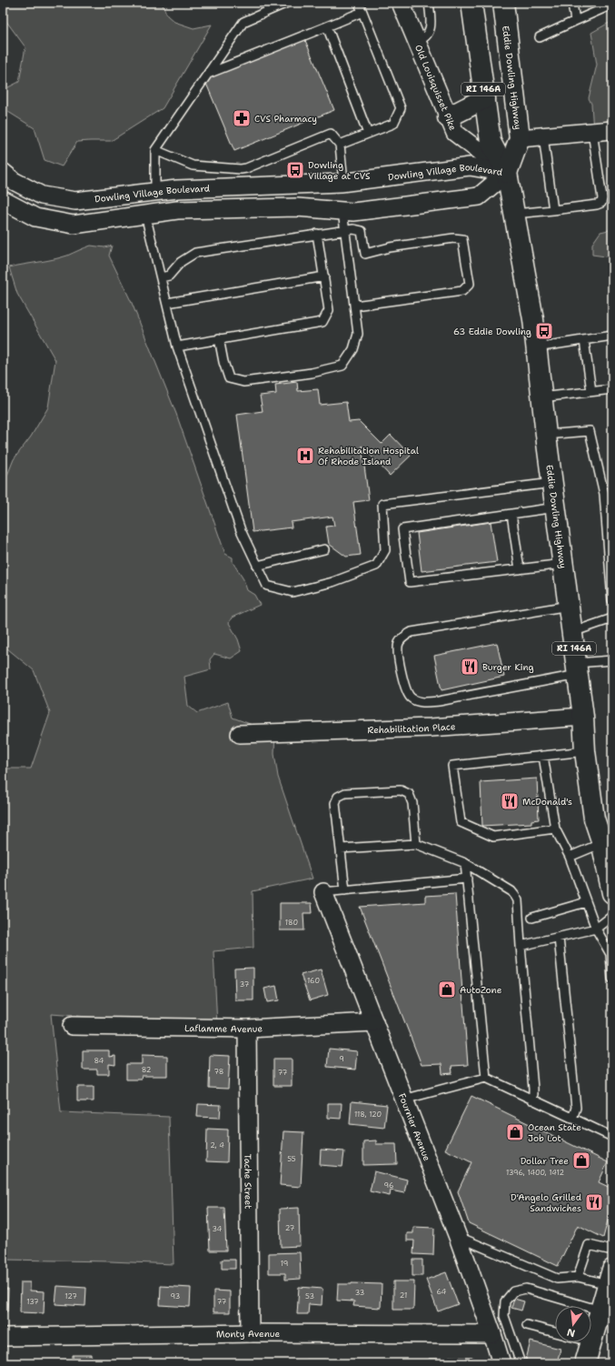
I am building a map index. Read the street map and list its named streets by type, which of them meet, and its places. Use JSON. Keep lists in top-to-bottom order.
{
  "streets": {
    "main road": ["Eddie Dowling Highway", "RI 146A"],
    "street": [
      "Old Louisquisset Pike",
      "Dowling Village Boulevard",
      "Rehabilitation Place",
      "Laflamme Avenue",
      "Fournier Avenue",
      "Tache Street",
      "Monty Avenue"
    ]
  },
  "crossings": [
    ["Eddie Dowling Highway", "Old Louisquisset Pike"],
    ["Eddie Dowling Highway", "Dowling Village Boulevard"],
    ["Eddie Dowling Highway", "Rehabilitation Place"],
    ["Old Louisquisset Pike", "Dowling Village Boulevard"],
    ["Laflamme Avenue", "Fournier Avenue"],
    ["Laflamme Avenue", "Tache Street"],
    ["Fournier Avenue", "Monty Avenue"],
    ["Tache Street", "Monty Avenue"]
  ],
  "places": {
    "pharmacy": ["CVS Pharmacy"],
    "bus stop": ["Dowling Village at CVS", "63 Eddie Dowling"],
    "hospital": ["Rehabilitation Hospital Of Rhode Island"],
    "restaurant": ["Burger King", "McDonald's", "D'Angelo Grilled Sandwiches"],
    "shop": ["AutoZone", "Ocean State Job Lot", "Dollar Tree"]
  },
  "house_numbers": [
    "180",
    "160",
    "37",
    "9",
    "84",
    "82",
    "78",
    "77",
    "118, 120",
    "2, 4",
    "55",
    "1396, 1400, 1412",
    "96",
    "27",
    "34",
    "19",
    "64",
    "33",
    "21",
    "127",
    "93",
    "53",
    "137",
    "77"
  ],
  "north": "bottom"
}
